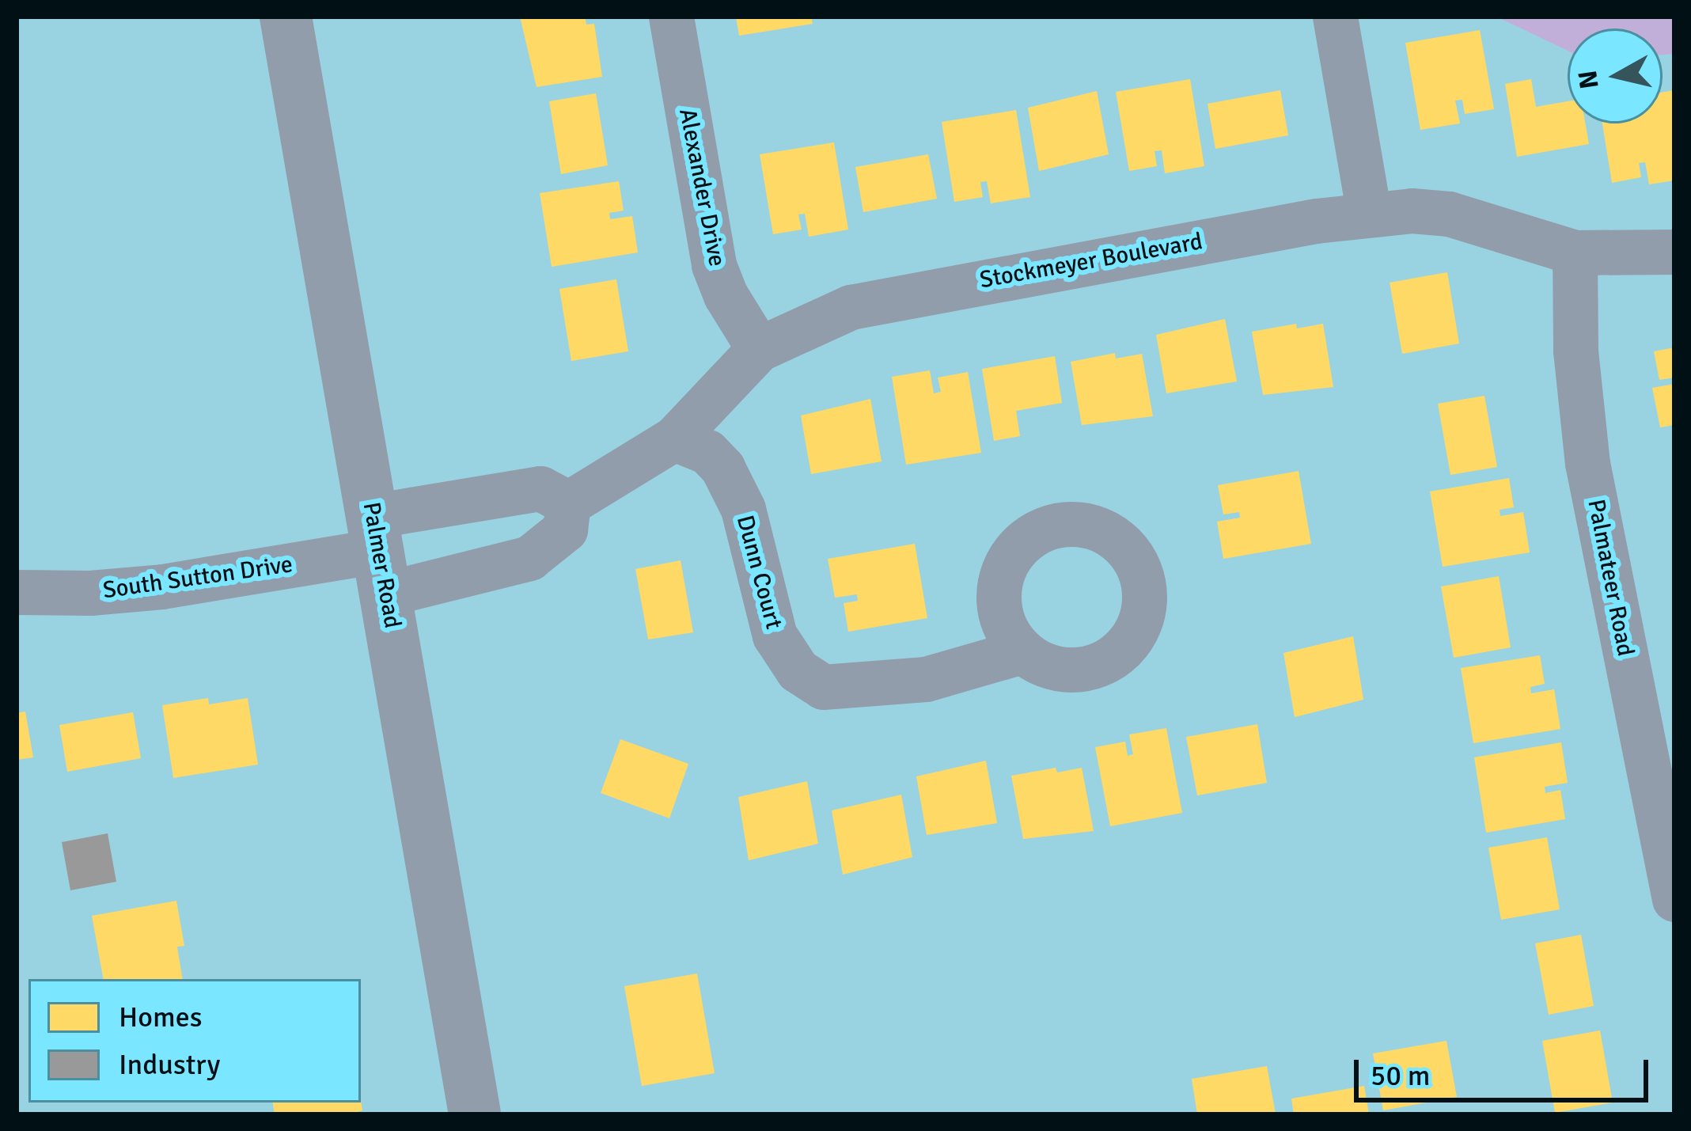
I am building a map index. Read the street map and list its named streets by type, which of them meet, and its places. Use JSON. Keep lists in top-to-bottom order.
{
  "streets": {
    "street": [
      "Alexander Drive",
      "Stockmeyer Boulevard",
      "Palmer Road",
      "Dunn Court",
      "South Sutton Drive",
      "Palmateer Road"
    ]
  },
  "crossings": [
    ["Alexander Drive", "Stockmeyer Boulevard"],
    ["Stockmeyer Boulevard", "Dunn Court"],
    ["Stockmeyer Boulevard", "Palmateer Road"],
    ["Palmer Road", "South Sutton Drive"]
  ],
  "legend": ["Homes", "Industry"],
  "scale_bar": "50 m",
  "north": "left"
}
